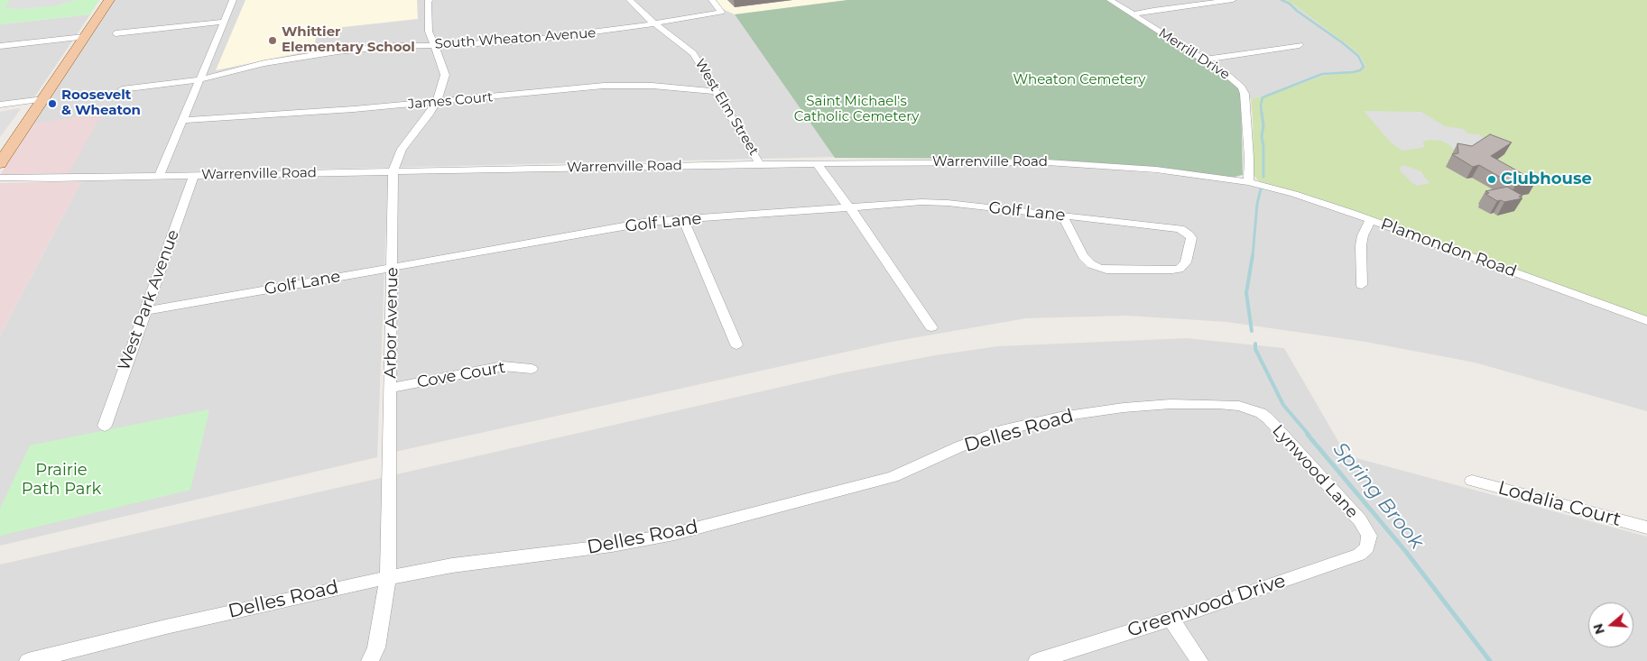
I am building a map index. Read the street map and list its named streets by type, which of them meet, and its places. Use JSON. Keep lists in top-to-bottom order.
{
  "streets": {
    "street": [
      "South Wheaton Avenue",
      "Merrill Drive",
      "James Court",
      "West Elm Street",
      "Warrenville Road",
      "Golf Lane",
      "Plamondon Road",
      "West Park Avenue",
      "Arbor Avenue",
      "Cove Court",
      "Delles Road",
      "Lynwood Lane",
      "Lodalia Court",
      "Greenwood Drive"
    ]
  },
  "crossings": [
    ["South Wheaton Avenue", "West Elm Street"],
    ["South Wheaton Avenue", "Arbor Avenue"],
    ["Merrill Drive", "Warrenville Road"],
    ["Merrill Drive", "Plamondon Road"],
    ["James Court", "West Elm Street"],
    ["James Court", "Arbor Avenue"],
    ["West Elm Street", "Warrenville Road"],
    ["Warrenville Road", "Plamondon Road"],
    ["Warrenville Road", "West Park Avenue"],
    ["Warrenville Road", "Arbor Avenue"],
    ["Golf Lane", "West Park Avenue"],
    ["Golf Lane", "Arbor Avenue"],
    ["Arbor Avenue", "Cove Court"],
    ["Arbor Avenue", "Delles Road"],
    ["Delles Road", "Lynwood Lane"],
    ["Lynwood Lane", "Greenwood Drive"]
  ],
  "water": ["Spring Brook"],
  "parks": ["Wheaton Cemetery", "Saint Michael's Catholic Cemetery", "Prairie Path Park"],
  "places": ["Whittier Elementary School", "Roosevelt & Wheaton", "Clubhouse"],
  "north": "left"
}
